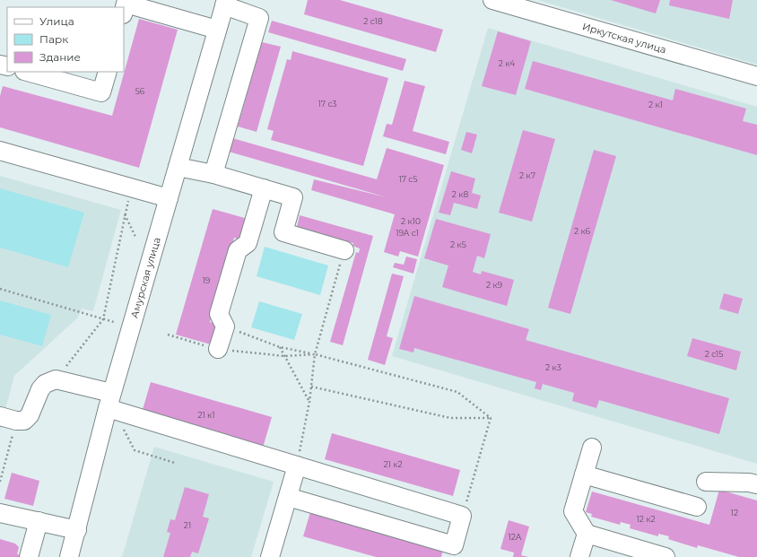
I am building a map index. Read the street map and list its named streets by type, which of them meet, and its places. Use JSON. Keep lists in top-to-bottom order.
{
  "streets": {
    "street": ["Иркутская улица", "Амурская улица"]
  },
  "house_numbers": [
    "2 с18",
    "2 к4",
    "56",
    "17 с3",
    "2 к1",
    "2 к7",
    "17 с5",
    "2 к8",
    "2 к10",
    "2 к6",
    "19A с1",
    "2 к5",
    "19",
    "2 к9",
    "2 c15",
    "2 к3",
    "21 к1",
    "21 к2",
    "12",
    "12 к2",
    "21",
    "12А"
  ],
  "legend": ["Улица", "Парк", "Здание"]
}
